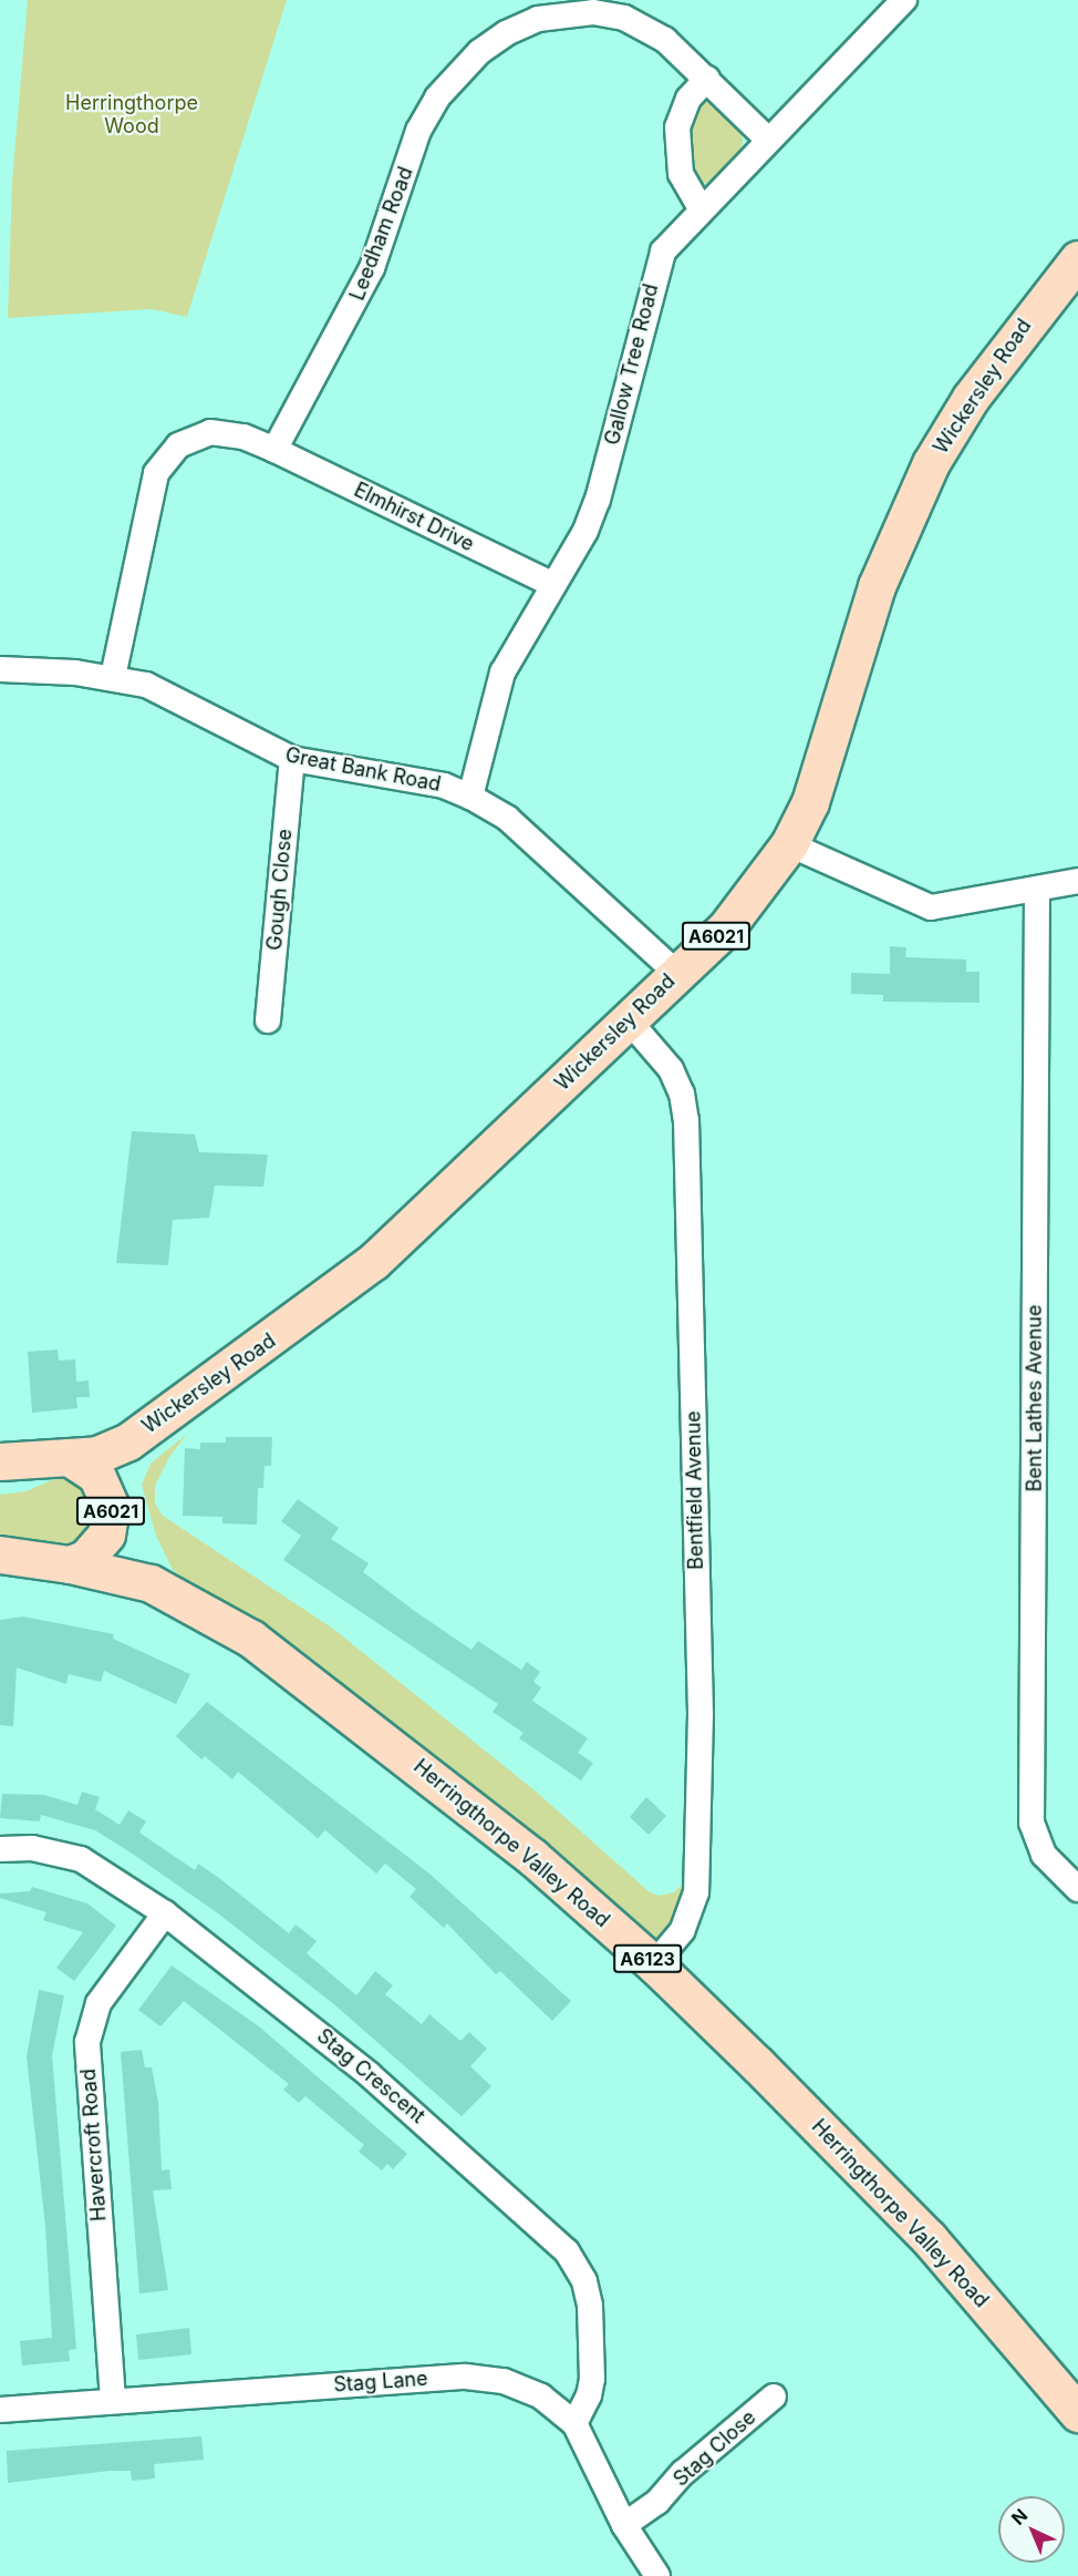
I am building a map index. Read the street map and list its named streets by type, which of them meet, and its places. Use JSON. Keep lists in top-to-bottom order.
{
  "streets": {
    "main road": [
      "Wickersley Road",
      "A6021",
      "Herringthorpe Valley Road",
      "A6123"
    ],
    "street": [
      "Leedham Road",
      "Gallow Tree Road",
      "Elmhirst Drive",
      "Great Bank Road",
      "Gough Close",
      "Bent Lathes Avenue",
      "Bentfield Avenue",
      "Stag Crescent",
      "Havercroft Road",
      "Stag Lane",
      "Stag Close"
    ]
  },
  "crossings": [
    ["Leedham Road", "Gallow Tree Road"],
    ["Leedham Road", "Elmhirst Drive"],
    ["Gallow Tree Road", "Elmhirst Drive"],
    ["Gallow Tree Road", "Great Bank Road"],
    ["Wickersley Road", "Great Bank Road"],
    ["Wickersley Road", "A6021"],
    ["Wickersley Road", "Bentfield Avenue"],
    ["Wickersley Road", "Herringthorpe Valley Road"],
    ["Great Bank Road", "Gough Close"],
    ["A6021", "Herringthorpe Valley Road"],
    ["Bentfield Avenue", "Herringthorpe Valley Road"],
    ["Stag Crescent", "Havercroft Road"],
    ["Stag Crescent", "Stag Lane"],
    ["Havercroft Road", "Stag Lane"],
    ["Stag Lane", "Stag Close"]
  ],
  "parks": ["Herringthorpe Wood"],
  "north": "top left"
}
